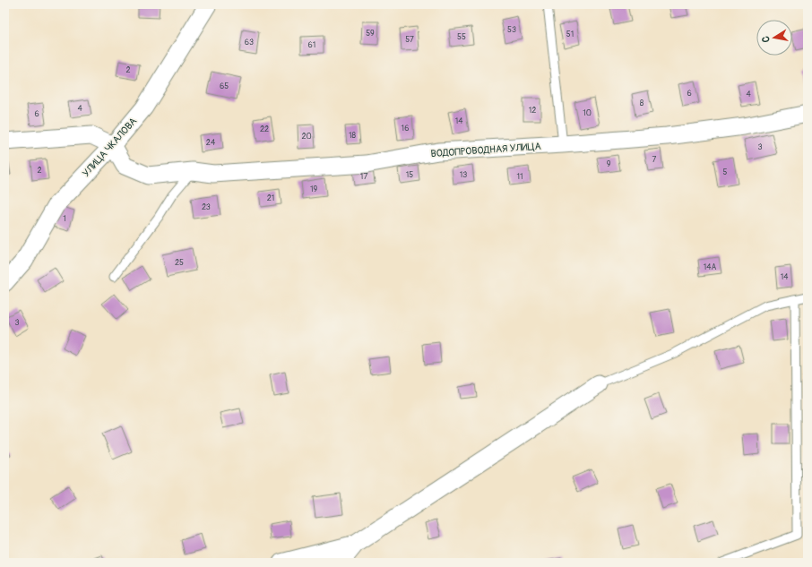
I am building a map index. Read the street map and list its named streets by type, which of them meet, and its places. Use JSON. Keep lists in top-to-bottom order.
{
  "streets": {
    "street": ["УЛИЦА ЧКАЛОВА", "ВОДОПРОВОДНАЯ УЛИЦА"]
  },
  "crossings": [
    ["УЛИЦА ЧКАЛОВА", "ВОДОПРОВОДНАЯ УЛИЦА"]
  ],
  "house_numbers": [
    "53",
    "59",
    "51",
    "55",
    "57",
    "63",
    "61",
    "2",
    "65",
    "6",
    "4",
    "8",
    "4",
    "12",
    "10",
    "6",
    "14",
    "16",
    "22",
    "18",
    "20",
    "24",
    "3",
    "7",
    "9",
    "2",
    "5",
    "15",
    "13",
    "17",
    "11",
    "19",
    "21",
    "23",
    "1",
    "25",
    "14А",
    "14",
    "3"
  ],
  "north": "left"
}
